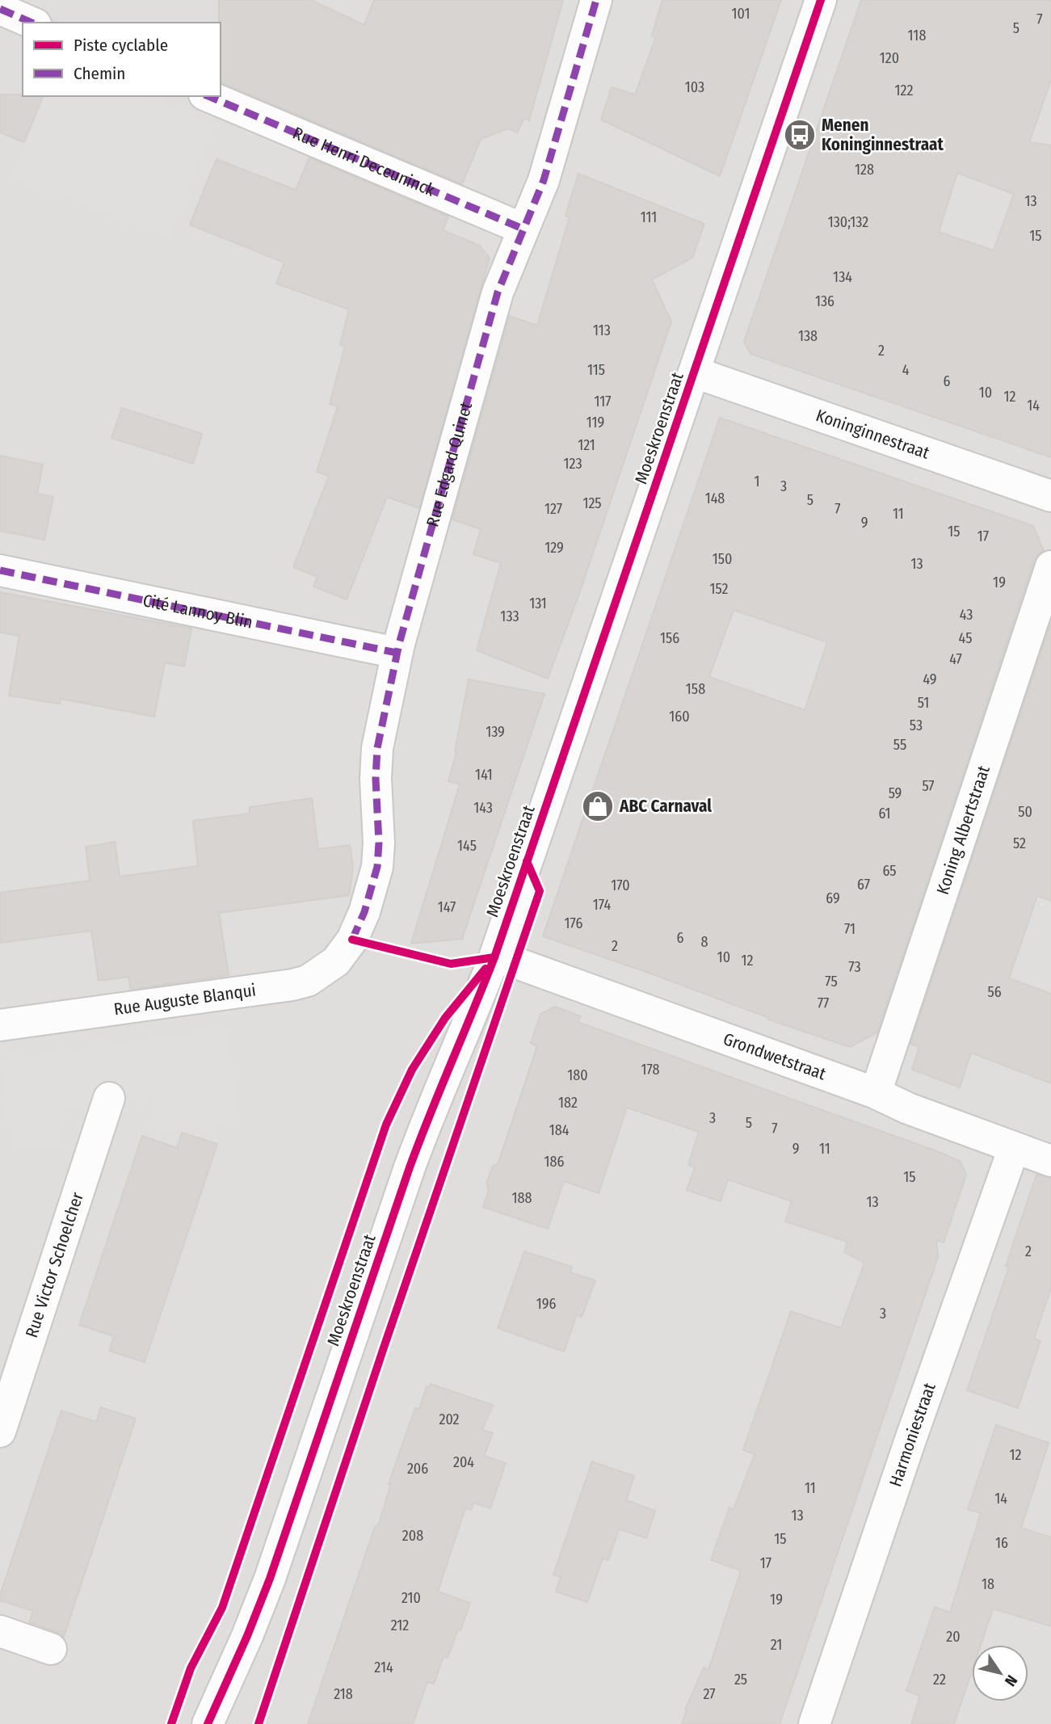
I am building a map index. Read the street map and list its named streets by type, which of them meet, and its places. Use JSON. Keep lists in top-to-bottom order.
{
  "streets": {
    "street": [
      "Rue Henri Deceuninck",
      "Moeskroenstraat",
      "Koninginnestraat",
      "Rue Edgard Quinet",
      "Cité Lannoy Blin",
      "Koning Albertstraat",
      "Rue Auguste Blanqui",
      "Grondwetstraat",
      "Rue Victor Schoelcher",
      "Harmoniestraat"
    ]
  },
  "crossings": [
    ["Rue Henri Deceuninck", "Rue Edgard Quinet"],
    ["Moeskroenstraat", "Koninginnestraat"],
    ["Moeskroenstraat", "Grondwetstraat"],
    ["Rue Edgard Quinet", "Cité Lannoy Blin"],
    ["Rue Edgard Quinet", "Rue Auguste Blanqui"],
    ["Koning Albertstraat", "Grondwetstraat"],
    ["Grondwetstraat", "Harmoniestraat"]
  ],
  "places": {
    "bus stop": ["Menen Koninginnestraat"],
    "shop": ["ABC Carnaval"]
  },
  "house_numbers": [
    "101",
    "7",
    "5",
    "118",
    "120",
    "103",
    "122",
    "128",
    "13",
    "111",
    "130;132",
    "15",
    "134",
    "136",
    "113",
    "138",
    "2",
    "115",
    "4",
    "6",
    "10",
    "12",
    "117",
    "14",
    "119",
    "121",
    "123",
    "1",
    "3",
    "148",
    "5",
    "125",
    "127",
    "7",
    "11",
    "9",
    "15",
    "17",
    "129",
    "150",
    "13",
    "19",
    "152",
    "131",
    "43",
    "133",
    "156",
    "45",
    "47",
    "49",
    "158",
    "51",
    "160",
    "53",
    "139",
    "55",
    "141",
    "57",
    "59",
    "143",
    "50",
    "61",
    "52",
    "145",
    "65",
    "67",
    "170",
    "69",
    "174",
    "147",
    "176",
    "71",
    "6",
    "8",
    "2",
    "10",
    "12",
    "73",
    "75",
    "56",
    "77",
    "178",
    "180",
    "182",
    "3",
    "5",
    "7",
    "184",
    "9",
    "11",
    "186",
    "15",
    "188",
    "13",
    "2",
    "196",
    "3",
    "202",
    "12",
    "204",
    "206",
    "11",
    "14",
    "13",
    "208",
    "15",
    "16",
    "17",
    "18",
    "210",
    "19",
    "212",
    "20",
    "21",
    "214",
    "25",
    "22",
    "218",
    "27"
  ],
  "legend": ["Piste cyclable", "Chemin"],
  "north": "bottom right"
}
